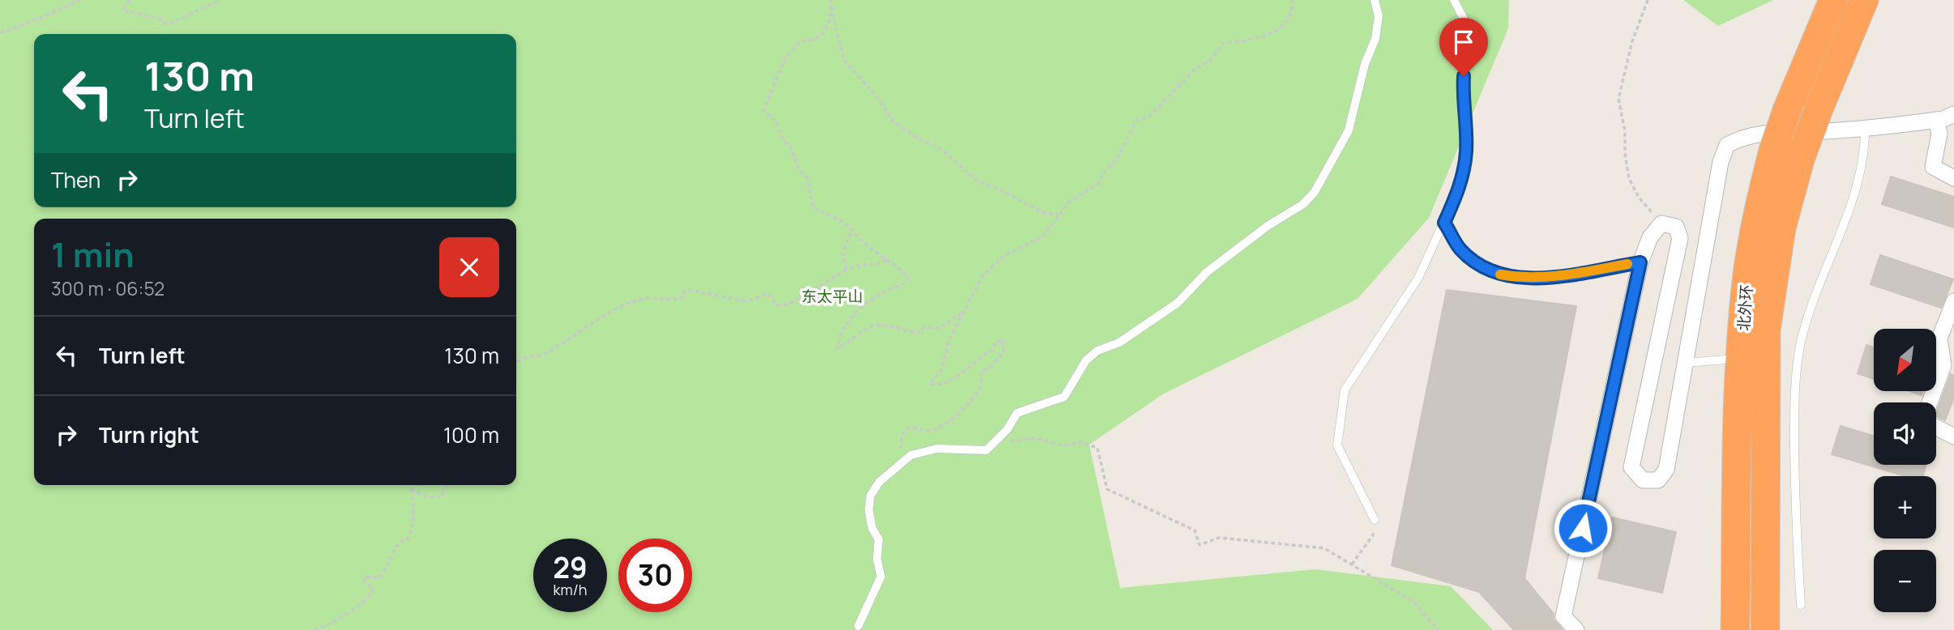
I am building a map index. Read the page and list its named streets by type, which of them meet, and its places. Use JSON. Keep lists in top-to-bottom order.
{
  "streets": {
    "highway": ["北外环"]
  },
  "parks": ["东太平山"],
  "north": "bottom left",
  "page": {
    "turn": ["130 m", "Turn left"],
    "then": "Then",
    "heading": ["1 min", "300 m · 06:52"],
    "list": [
      {
        "name": "Turn left",
        "value": "130 m"
      },
      {
        "name": "Turn right",
        "value": "100 m"
      }
    ],
    "map_buttons": ["+", "−"],
    "speed": "29 km/h",
    "limit": "30"
  }
}
